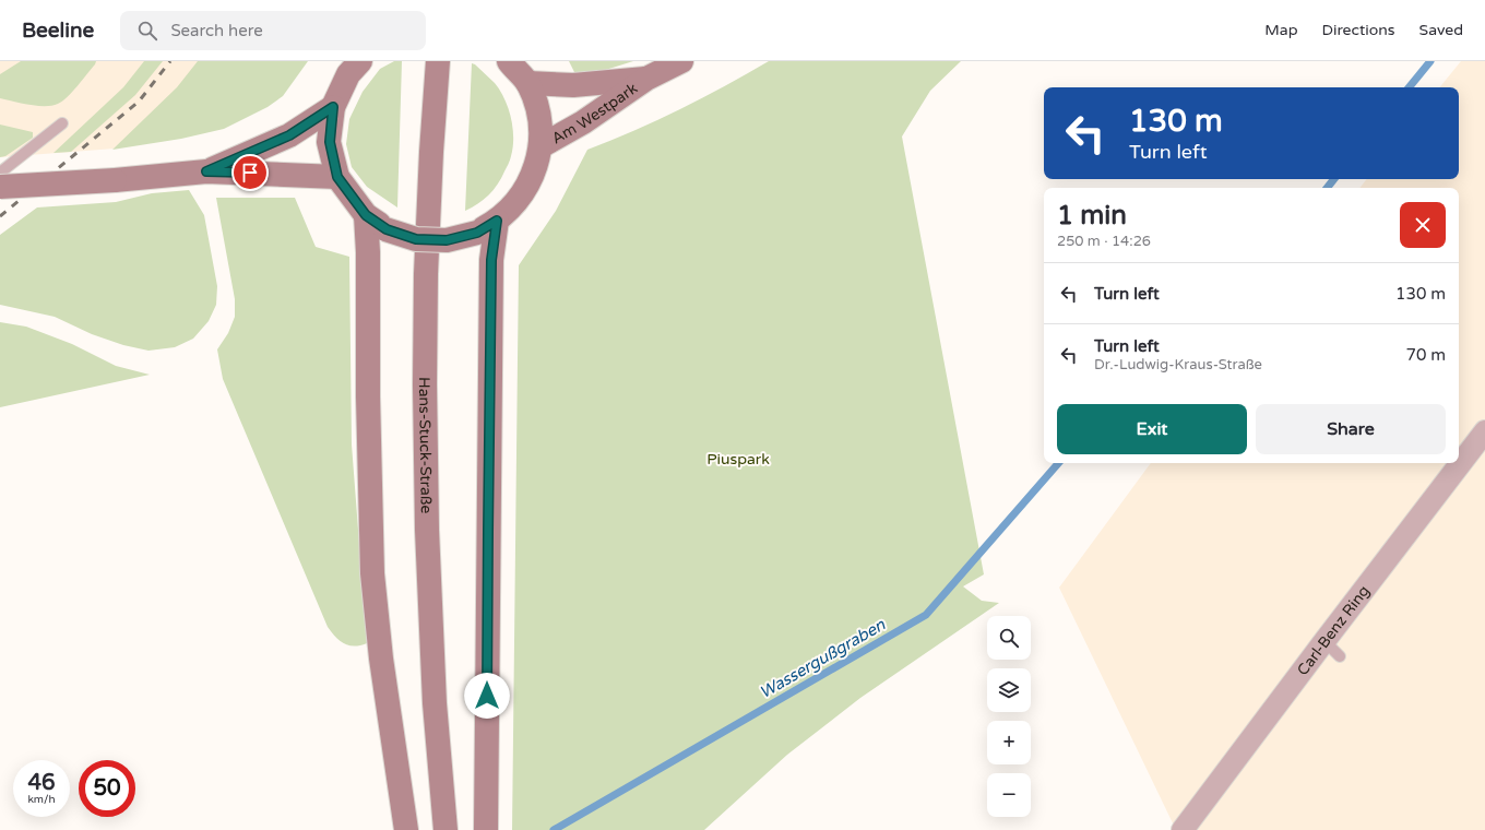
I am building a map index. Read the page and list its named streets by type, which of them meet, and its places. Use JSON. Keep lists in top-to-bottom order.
{
  "streets": {
    "main road": ["Am Westpark", "Hans-Stuck-Straße"],
    "street": ["Carl-Benz Ring"]
  },
  "water": ["Wassergußgraben"],
  "parks": ["Piuspark"],
  "page": {
    "header": "Beeline",
    "search": "Search here",
    "nav": ["Map", "Directions", "Saved"],
    "turn": ["130 m", "Turn left"],
    "heading": ["1 min", "250 m · 14:26"],
    "list": [
      {
        "name": "Turn left",
        "value": "130 m"
      },
      {
        "name": "Turn left",
        "note": "Dr.-Ludwig-Kraus-Straße",
        "value": "70 m"
      }
    ],
    "buttons": ["Exit", "Share"],
    "map_buttons": ["+", "−"],
    "speed": "46 km/h",
    "limit": "50"
  }
}
